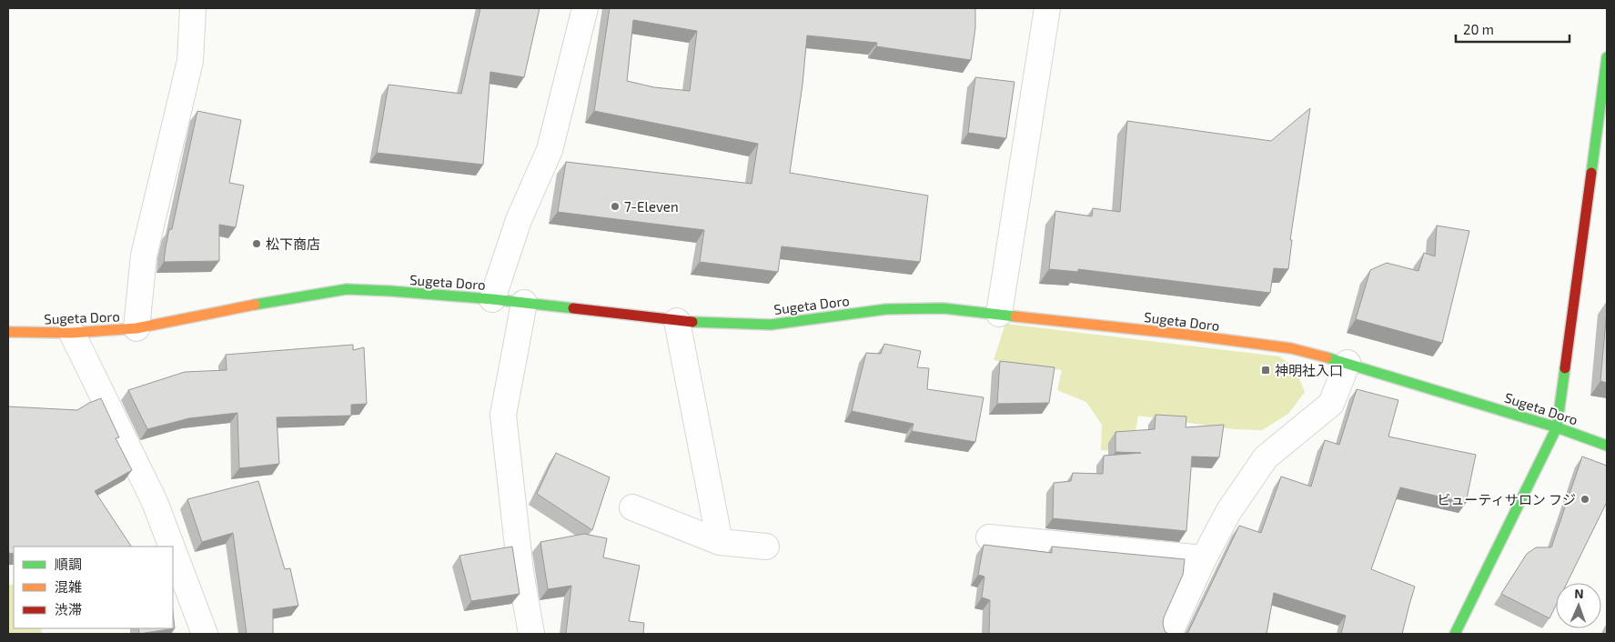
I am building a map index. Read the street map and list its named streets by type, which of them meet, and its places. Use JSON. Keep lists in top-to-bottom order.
{
  "streets": {
    "street": ["Sugeta Doro"]
  },
  "places": {
    "other": ["7-Eleven", "松下商店", "ビューティサロン フジ"],
    "transit": ["神明社入口"]
  },
  "legend": ["順調", "混雑", "渋滞"],
  "scale_bar": "20 m",
  "north": "top"
}
